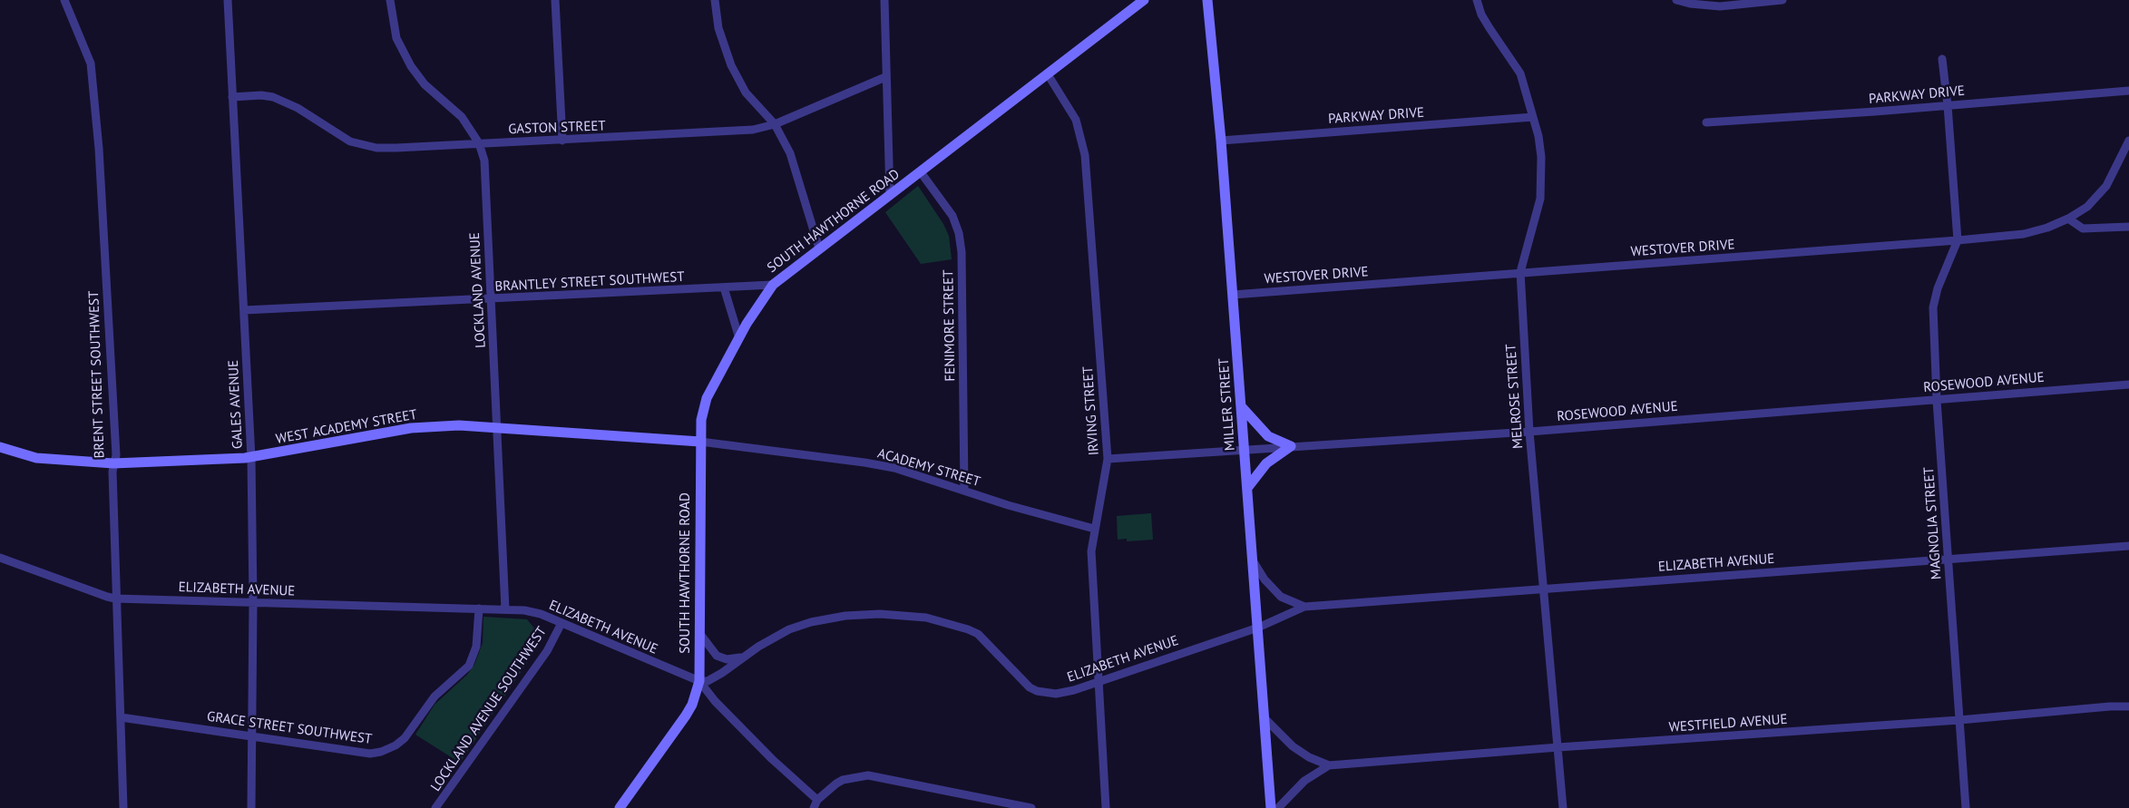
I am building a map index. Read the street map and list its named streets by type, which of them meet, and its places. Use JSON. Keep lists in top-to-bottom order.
{
  "streets": {
    "main road": ["SOUTH HAWTHORNE ROAD", "MILLER STREET", "WEST ACADEMY STREET"],
    "street": [
      "PARKWAY DRIVE",
      "GASTON STREET",
      "WESTOVER DRIVE",
      "BRANTLEY STREET SOUTHWEST",
      "LOCKLAND AVENUE",
      "FENIMORE STREET",
      "BRENT STREET SOUTHWEST",
      "ROSEWOOD AVENUE",
      "MELROSE STREET",
      "GALES AVENUE",
      "IRVING STREET",
      "ACADEMY STREET",
      "MAGNOLIA STREET",
      "ELIZABETH AVENUE",
      "LOCKLAND AVENUE SOUTHWEST",
      "WESTFIELD AVENUE",
      "GRACE STREET SOUTHWEST"
    ]
  },
  "crossings": [
    ["PARKWAY DRIVE", "MELROSE STREET"],
    ["PARKWAY DRIVE", "MILLER STREET"],
    ["GASTON STREET", "LOCKLAND AVENUE"],
    ["GASTON STREET", "GALES AVENUE"],
    ["SOUTH HAWTHORNE ROAD", "BRANTLEY STREET SOUTHWEST"],
    ["SOUTH HAWTHORNE ROAD", "FENIMORE STREET"],
    ["SOUTH HAWTHORNE ROAD", "IRVING STREET"],
    ["SOUTH HAWTHORNE ROAD", "WEST ACADEMY STREET"],
    ["SOUTH HAWTHORNE ROAD", "ACADEMY STREET"],
    ["SOUTH HAWTHORNE ROAD", "ELIZABETH AVENUE"],
    ["WESTOVER DRIVE", "MELROSE STREET"],
    ["WESTOVER DRIVE", "MILLER STREET"],
    ["WESTOVER DRIVE", "MAGNOLIA STREET"],
    ["BRANTLEY STREET SOUTHWEST", "LOCKLAND AVENUE"],
    ["BRANTLEY STREET SOUTHWEST", "GALES AVENUE"],
    ["LOCKLAND AVENUE", "WEST ACADEMY STREET"],
    ["LOCKLAND AVENUE", "ELIZABETH AVENUE"],
    ["FENIMORE STREET", "ACADEMY STREET"],
    ["BRENT STREET SOUTHWEST", "WEST ACADEMY STREET"],
    ["BRENT STREET SOUTHWEST", "ELIZABETH AVENUE"],
    ["BRENT STREET SOUTHWEST", "GRACE STREET SOUTHWEST"],
    ["ROSEWOOD AVENUE", "MELROSE STREET"],
    ["ROSEWOOD AVENUE", "MILLER STREET"],
    ["ROSEWOOD AVENUE", "IRVING STREET"],
    ["ROSEWOOD AVENUE", "MAGNOLIA STREET"],
    ["MELROSE STREET", "ELIZABETH AVENUE"],
    ["MELROSE STREET", "WESTFIELD AVENUE"],
    ["GALES AVENUE", "WEST ACADEMY STREET"],
    ["GALES AVENUE", "ELIZABETH AVENUE"],
    ["GALES AVENUE", "GRACE STREET SOUTHWEST"],
    ["MILLER STREET", "ELIZABETH AVENUE"],
    ["MILLER STREET", "WESTFIELD AVENUE"],
    ["IRVING STREET", "ACADEMY STREET"],
    ["IRVING STREET", "ELIZABETH AVENUE"],
    ["WEST ACADEMY STREET", "ACADEMY STREET"],
    ["MAGNOLIA STREET", "ELIZABETH AVENUE"],
    ["MAGNOLIA STREET", "WESTFIELD AVENUE"],
    ["ELIZABETH AVENUE", "LOCKLAND AVENUE SOUTHWEST"],
    ["ELIZABETH AVENUE", "GRACE STREET SOUTHWEST"]
  ]
}
